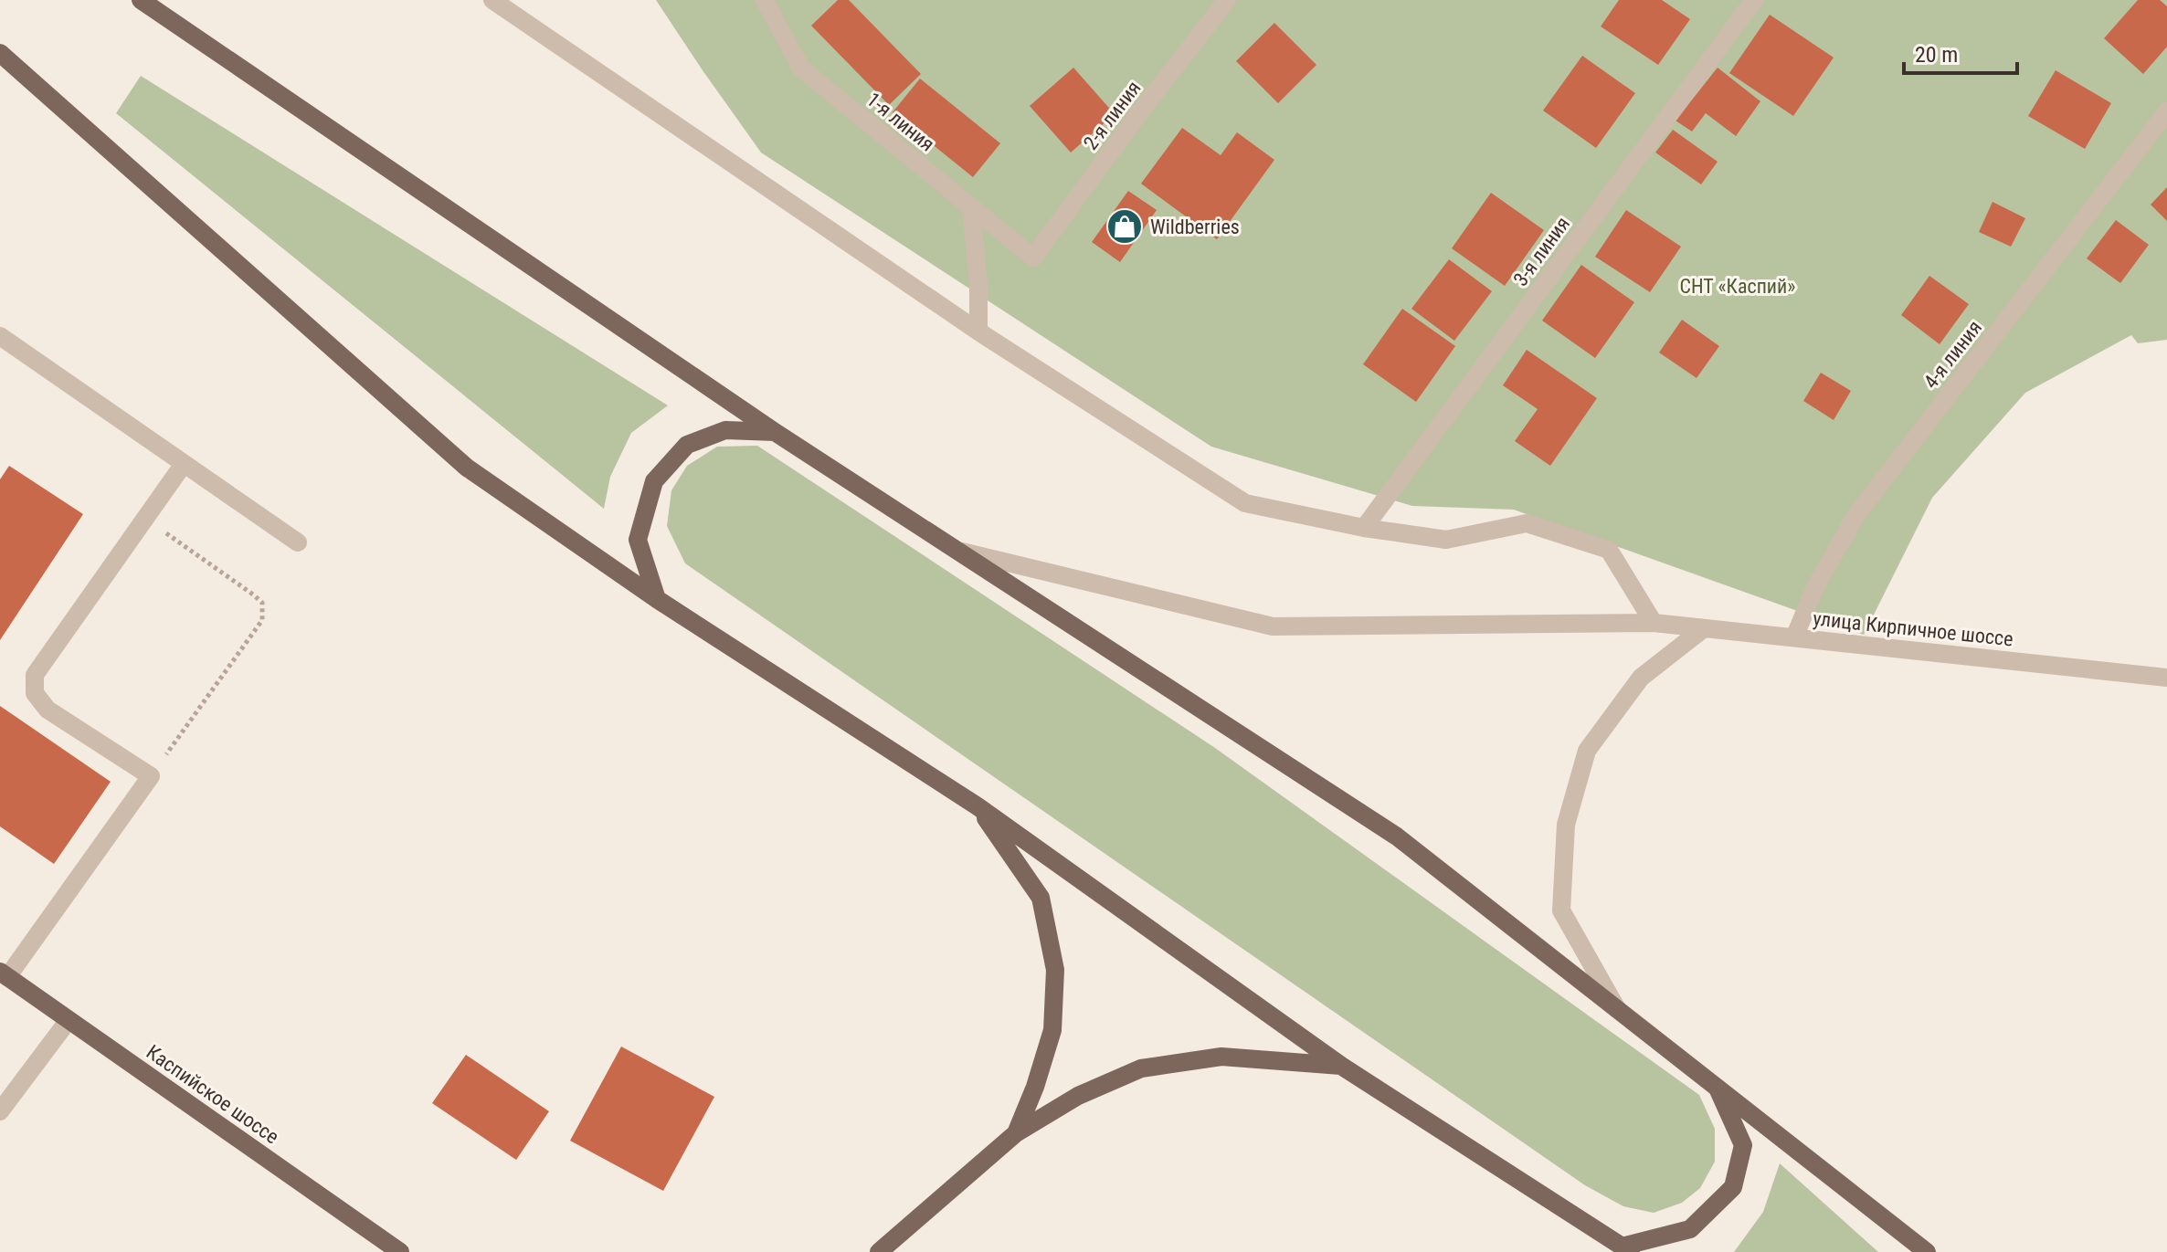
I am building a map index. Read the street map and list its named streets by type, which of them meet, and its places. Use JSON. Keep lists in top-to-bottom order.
{
  "streets": {
    "main road": ["Каспийское шоссе"],
    "street": [
      "2-я линия",
      "1-я линия",
      "3-я линия",
      "4-я линия",
      "улица Кирпичное шоссе"
    ]
  },
  "crossings": [
    ["2-я линия", "1-я линия"],
    ["4-я линия", "улица Кирпичное шоссе"]
  ],
  "parks": ["СНТ «Каспий»"],
  "places": {
    "shop": ["Wildberries"]
  },
  "scale_bar": "20 m"
}
